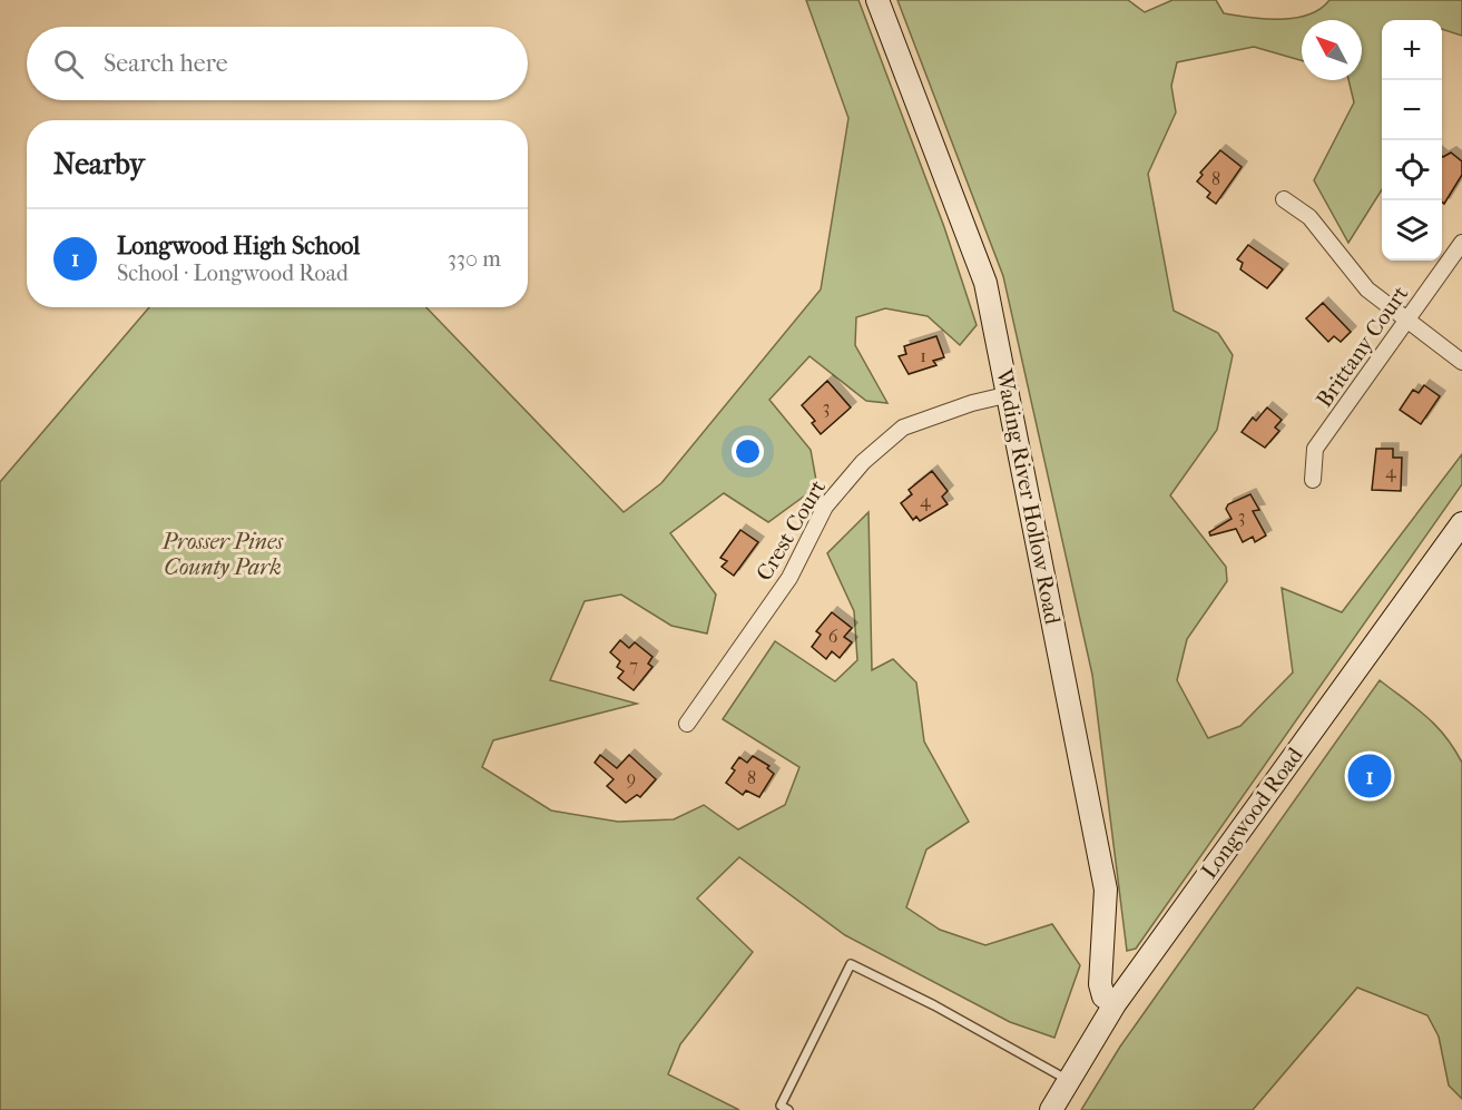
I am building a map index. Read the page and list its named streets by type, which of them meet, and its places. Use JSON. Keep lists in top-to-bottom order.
{
  "streets": {
    "street": [
      "Brittany Court",
      "Wading River Hollow Road",
      "Crest Court",
      "Longwood Road"
    ]
  },
  "crossings": [
    ["Wading River Hollow Road", "Crest Court"],
    ["Wading River Hollow Road", "Longwood Road"]
  ],
  "parks": ["Prosser Pines County Park"],
  "house_numbers": [
    "8",
    "1",
    "3",
    "4",
    "4",
    "3",
    "6",
    "7",
    "9",
    "8"
  ],
  "north": "top left",
  "page": {
    "map_buttons": ["+", "−"],
    "search": "Search here",
    "heading": "Nearby",
    "list": [
      {
        "mark": "1",
        "name": "Longwood High School",
        "note": "School · Longwood Road",
        "value": "330 m"
      }
    ],
    "pins": "1"
  }
}
